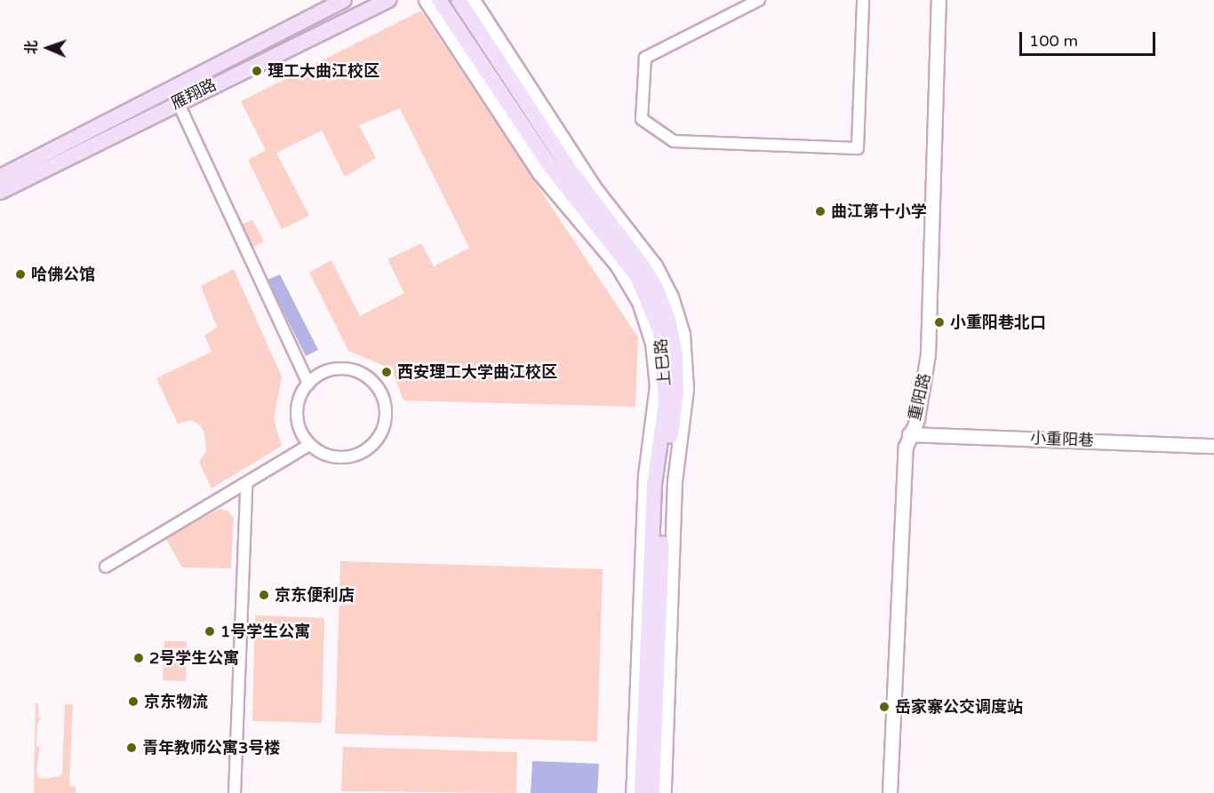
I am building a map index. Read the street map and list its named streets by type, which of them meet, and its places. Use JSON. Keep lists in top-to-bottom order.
{
  "streets": {
    "main road": ["雁翔路", "上巳路"],
    "street": ["重阳路", "小重阳巷"]
  },
  "crossings": [
    ["重阳路", "小重阳巷"]
  ],
  "places": [
    "理工大曲江校区",
    "曲江第十小学",
    "哈佛公馆",
    "小重阳巷北口",
    "西安理工大学曲江校区",
    "京东便利店",
    "1号学生公寓",
    "2号学生公寓",
    "京东物流",
    "岳家寨公交调度站",
    "青年教师公寓3号楼"
  ],
  "scale_bar": "100 m",
  "north": "left"
}
